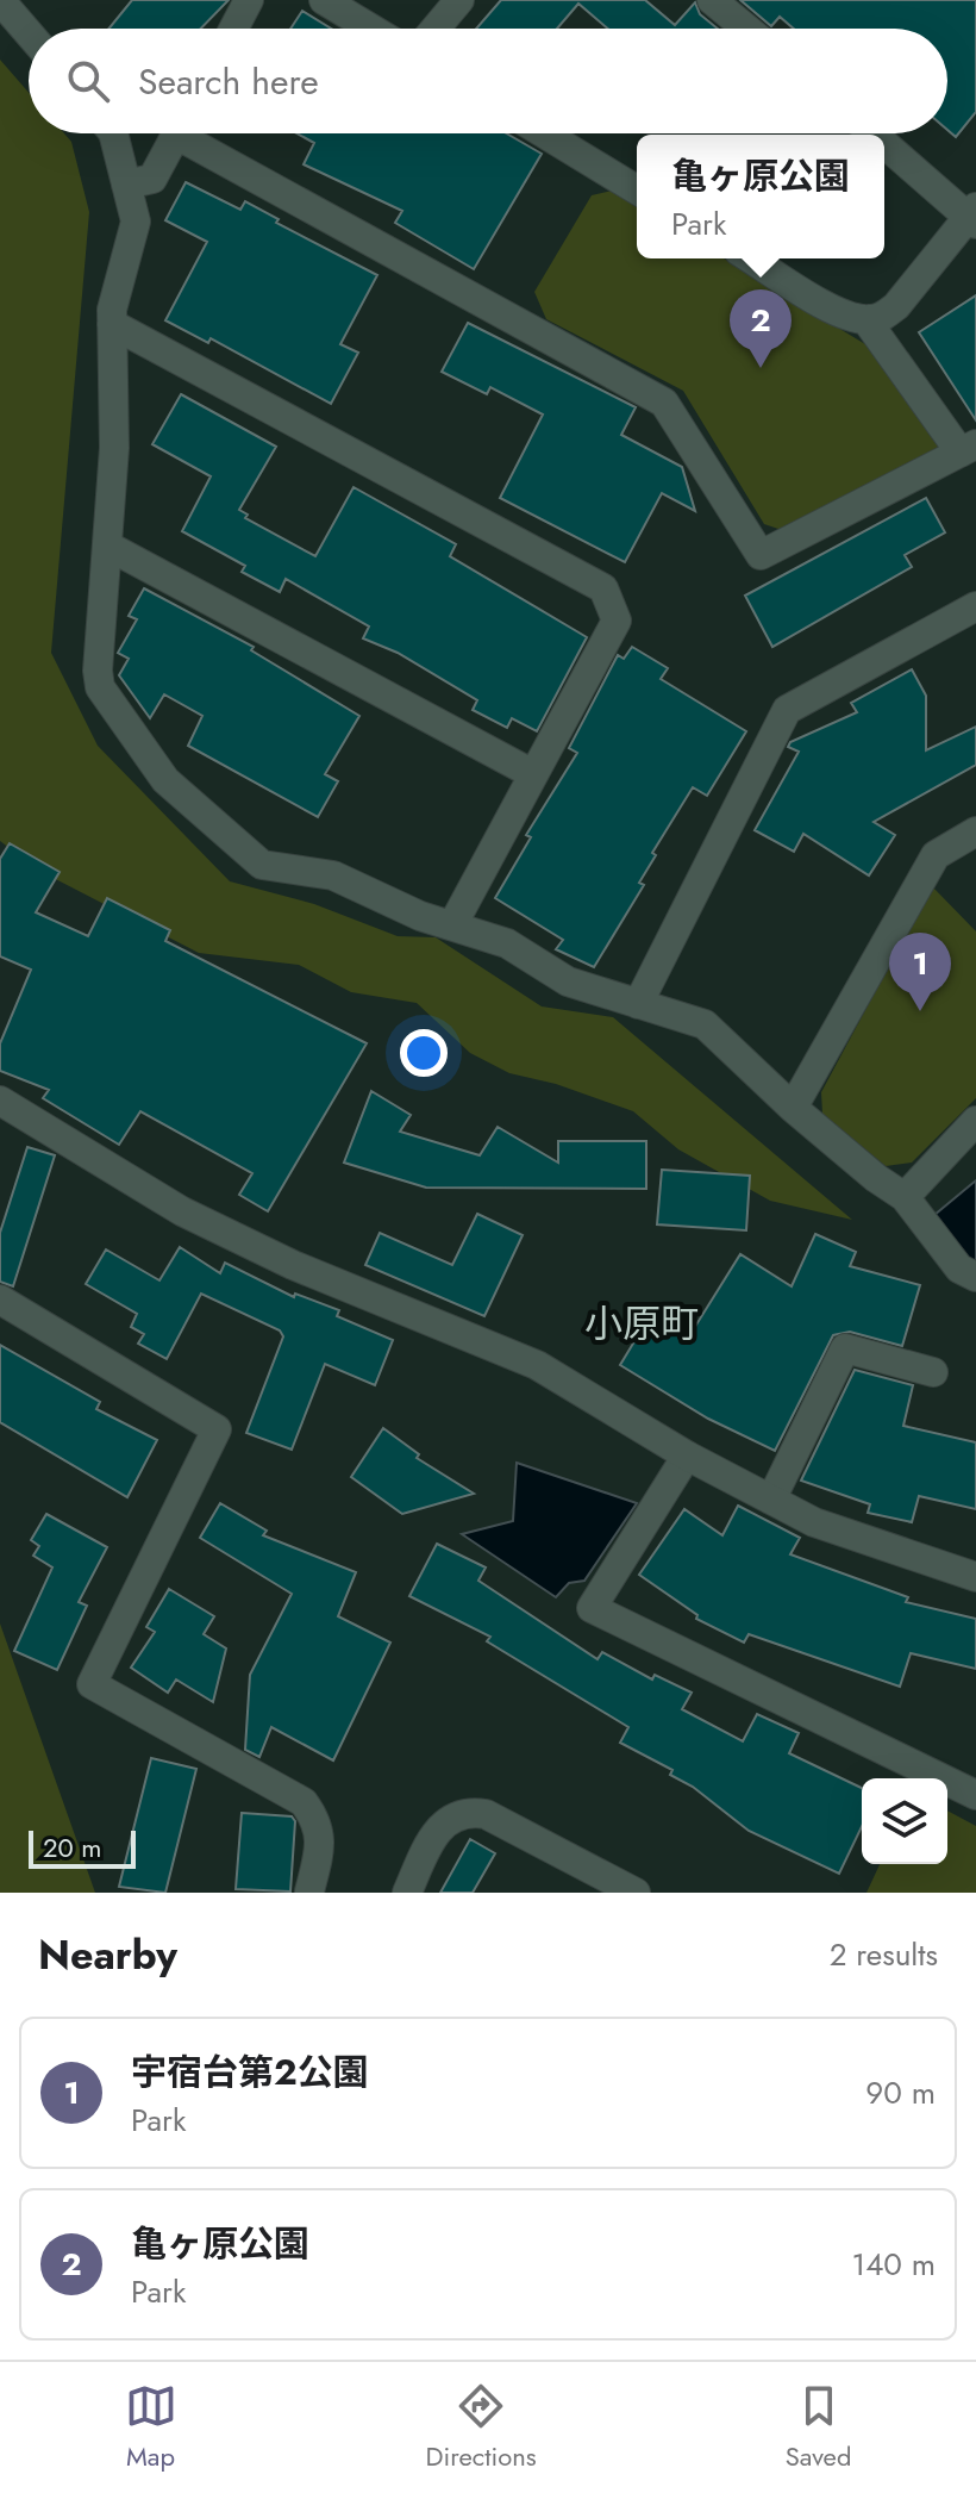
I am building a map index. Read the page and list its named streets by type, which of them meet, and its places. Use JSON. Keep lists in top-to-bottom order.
{
  "districts": ["小原町"],
  "scale_bar": "20 m",
  "page": {
    "search": "Search here",
    "popup": ["亀ヶ原公園", "Park"],
    "pins": ["2", "1"],
    "scale": "20 m",
    "heading": ["Nearby", "2 results"],
    "list": [
      {
        "mark": "1",
        "name": "宇宿台第2公園",
        "note": "Park",
        "value": "90 m"
      },
      {
        "mark": "2",
        "name": "亀ヶ原公園",
        "note": "Park",
        "value": "140 m"
      }
    ],
    "nav": ["Map", "Directions", "Saved"]
  }
}
